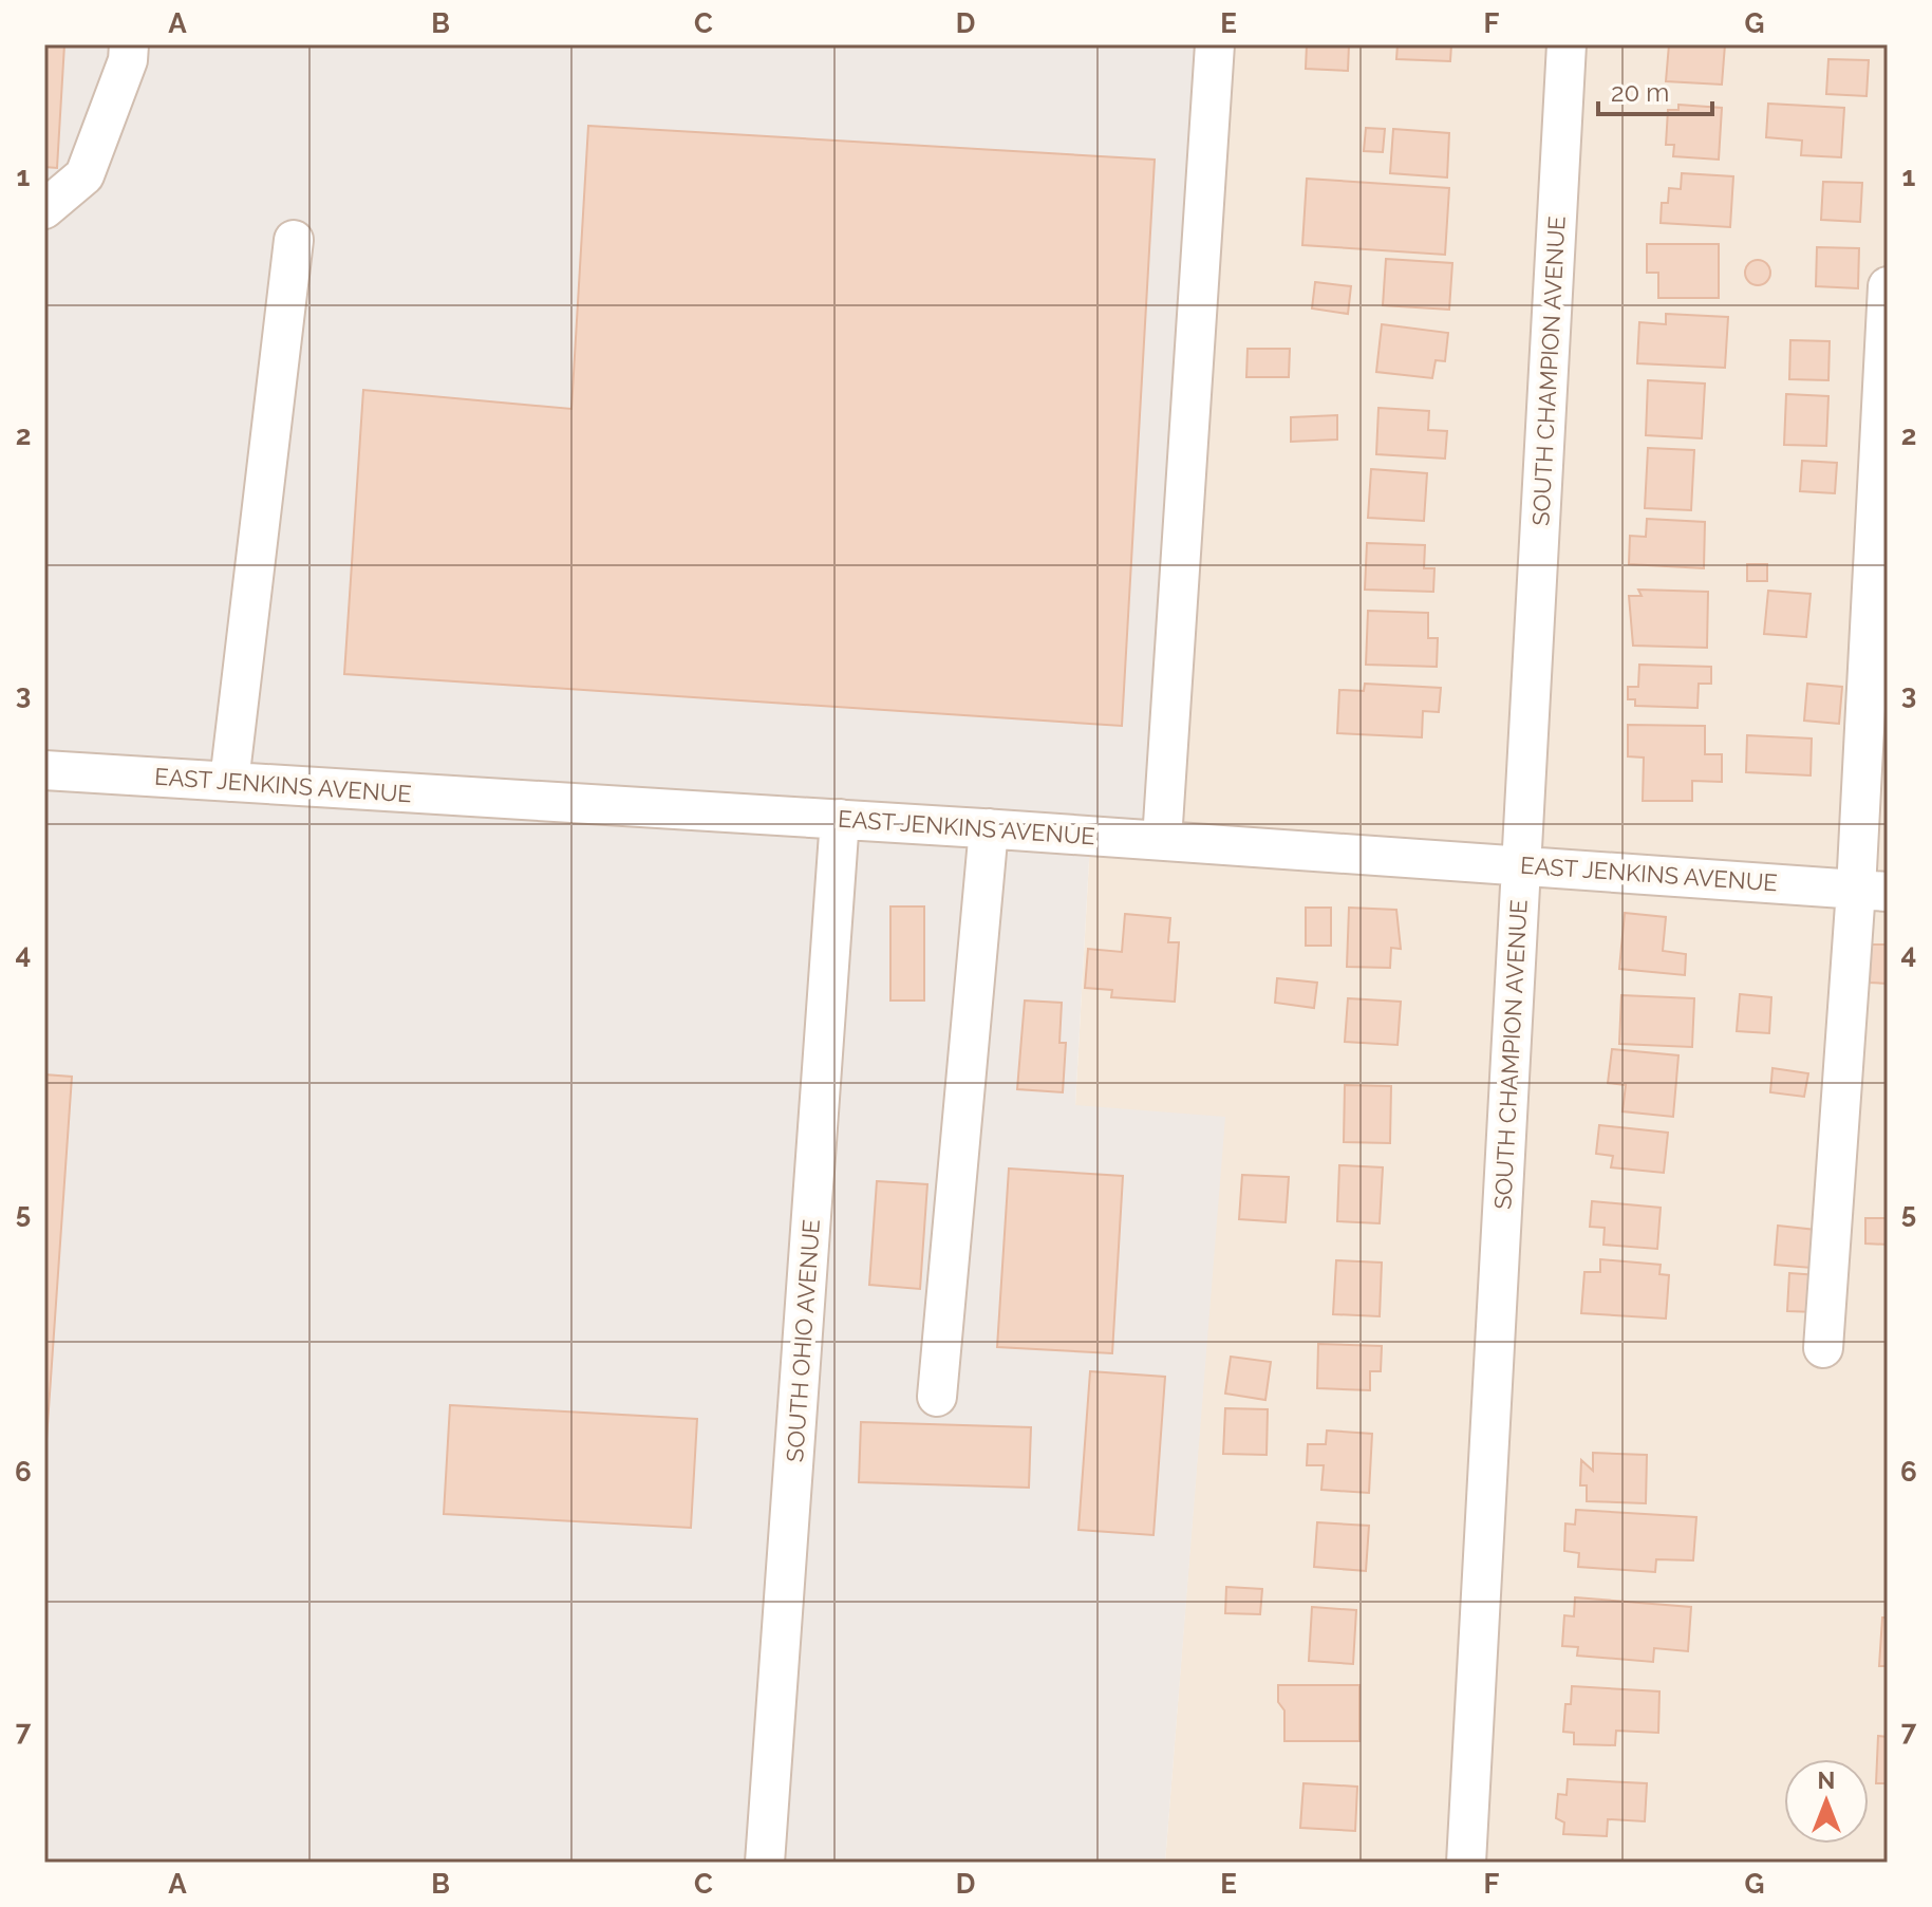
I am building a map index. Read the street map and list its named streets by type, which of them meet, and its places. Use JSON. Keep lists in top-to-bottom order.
{
  "streets": {
    "street": ["SOUTH CHAMPION AVENUE", "EAST JENKINS AVENUE", "SOUTH OHIO AVENUE"]
  },
  "crossings": [
    ["SOUTH CHAMPION AVENUE", "EAST JENKINS AVENUE"],
    ["EAST JENKINS AVENUE", "SOUTH OHIO AVENUE"]
  ],
  "scale_bar": "20 m",
  "north": "top",
  "grid": {
    "columns": [
      "A",
      "B",
      "C",
      "D",
      "E",
      "F",
      "G"
    ],
    "rows": [
      "1",
      "2",
      "3",
      "4",
      "5",
      "6",
      "7"
    ]
  }
}
